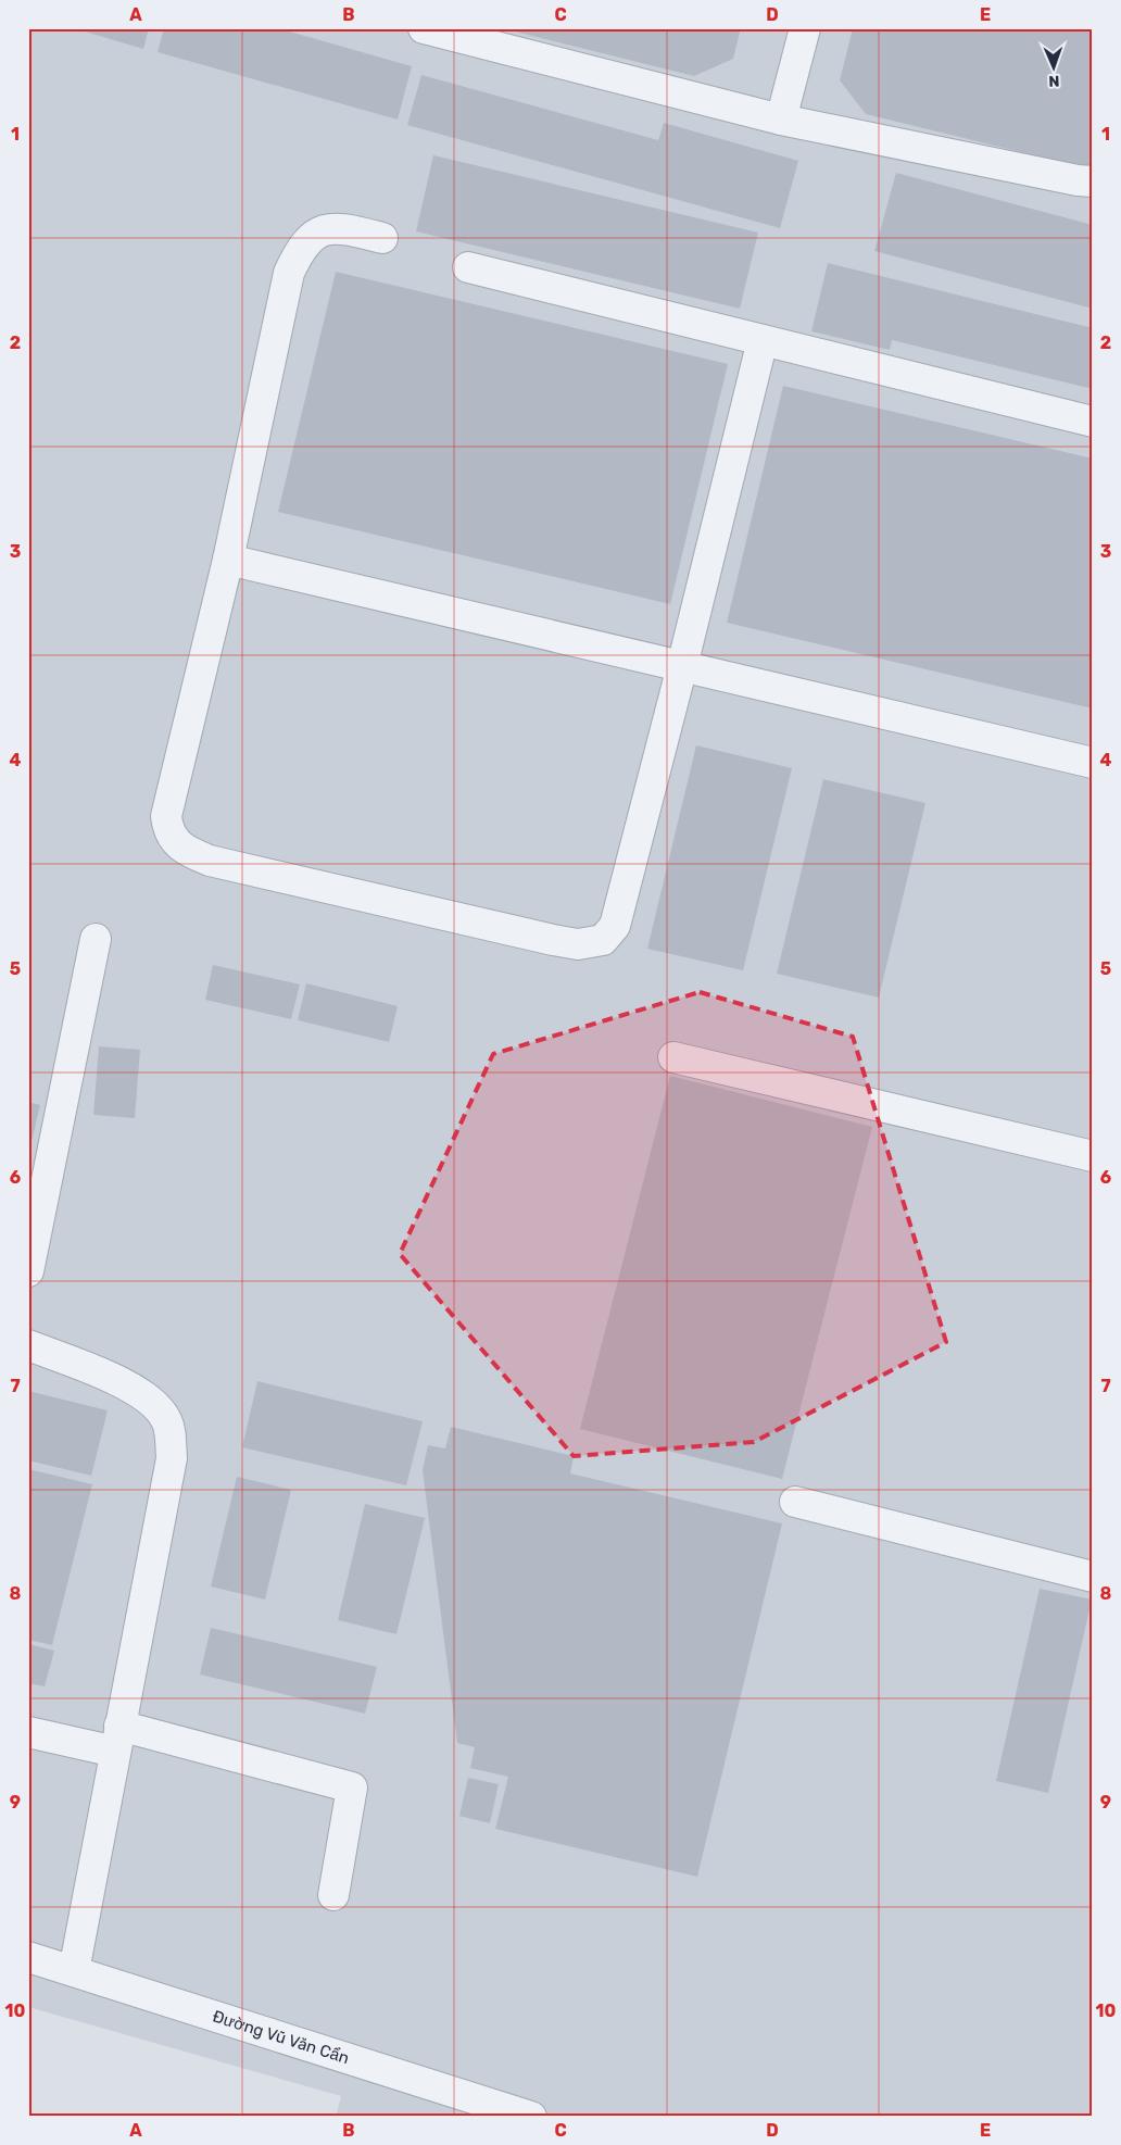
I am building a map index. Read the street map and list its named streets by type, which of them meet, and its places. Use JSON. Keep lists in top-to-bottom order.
{
  "streets": {
    "street": ["Đường Vũ Văn Cẩn"]
  },
  "north": "bottom",
  "grid": {
    "columns": [
      "A",
      "B",
      "C",
      "D",
      "E"
    ],
    "rows": [
      "1",
      "2",
      "3",
      "4",
      "5",
      "6",
      "7",
      "8",
      "9",
      "10"
    ]
  }
}
